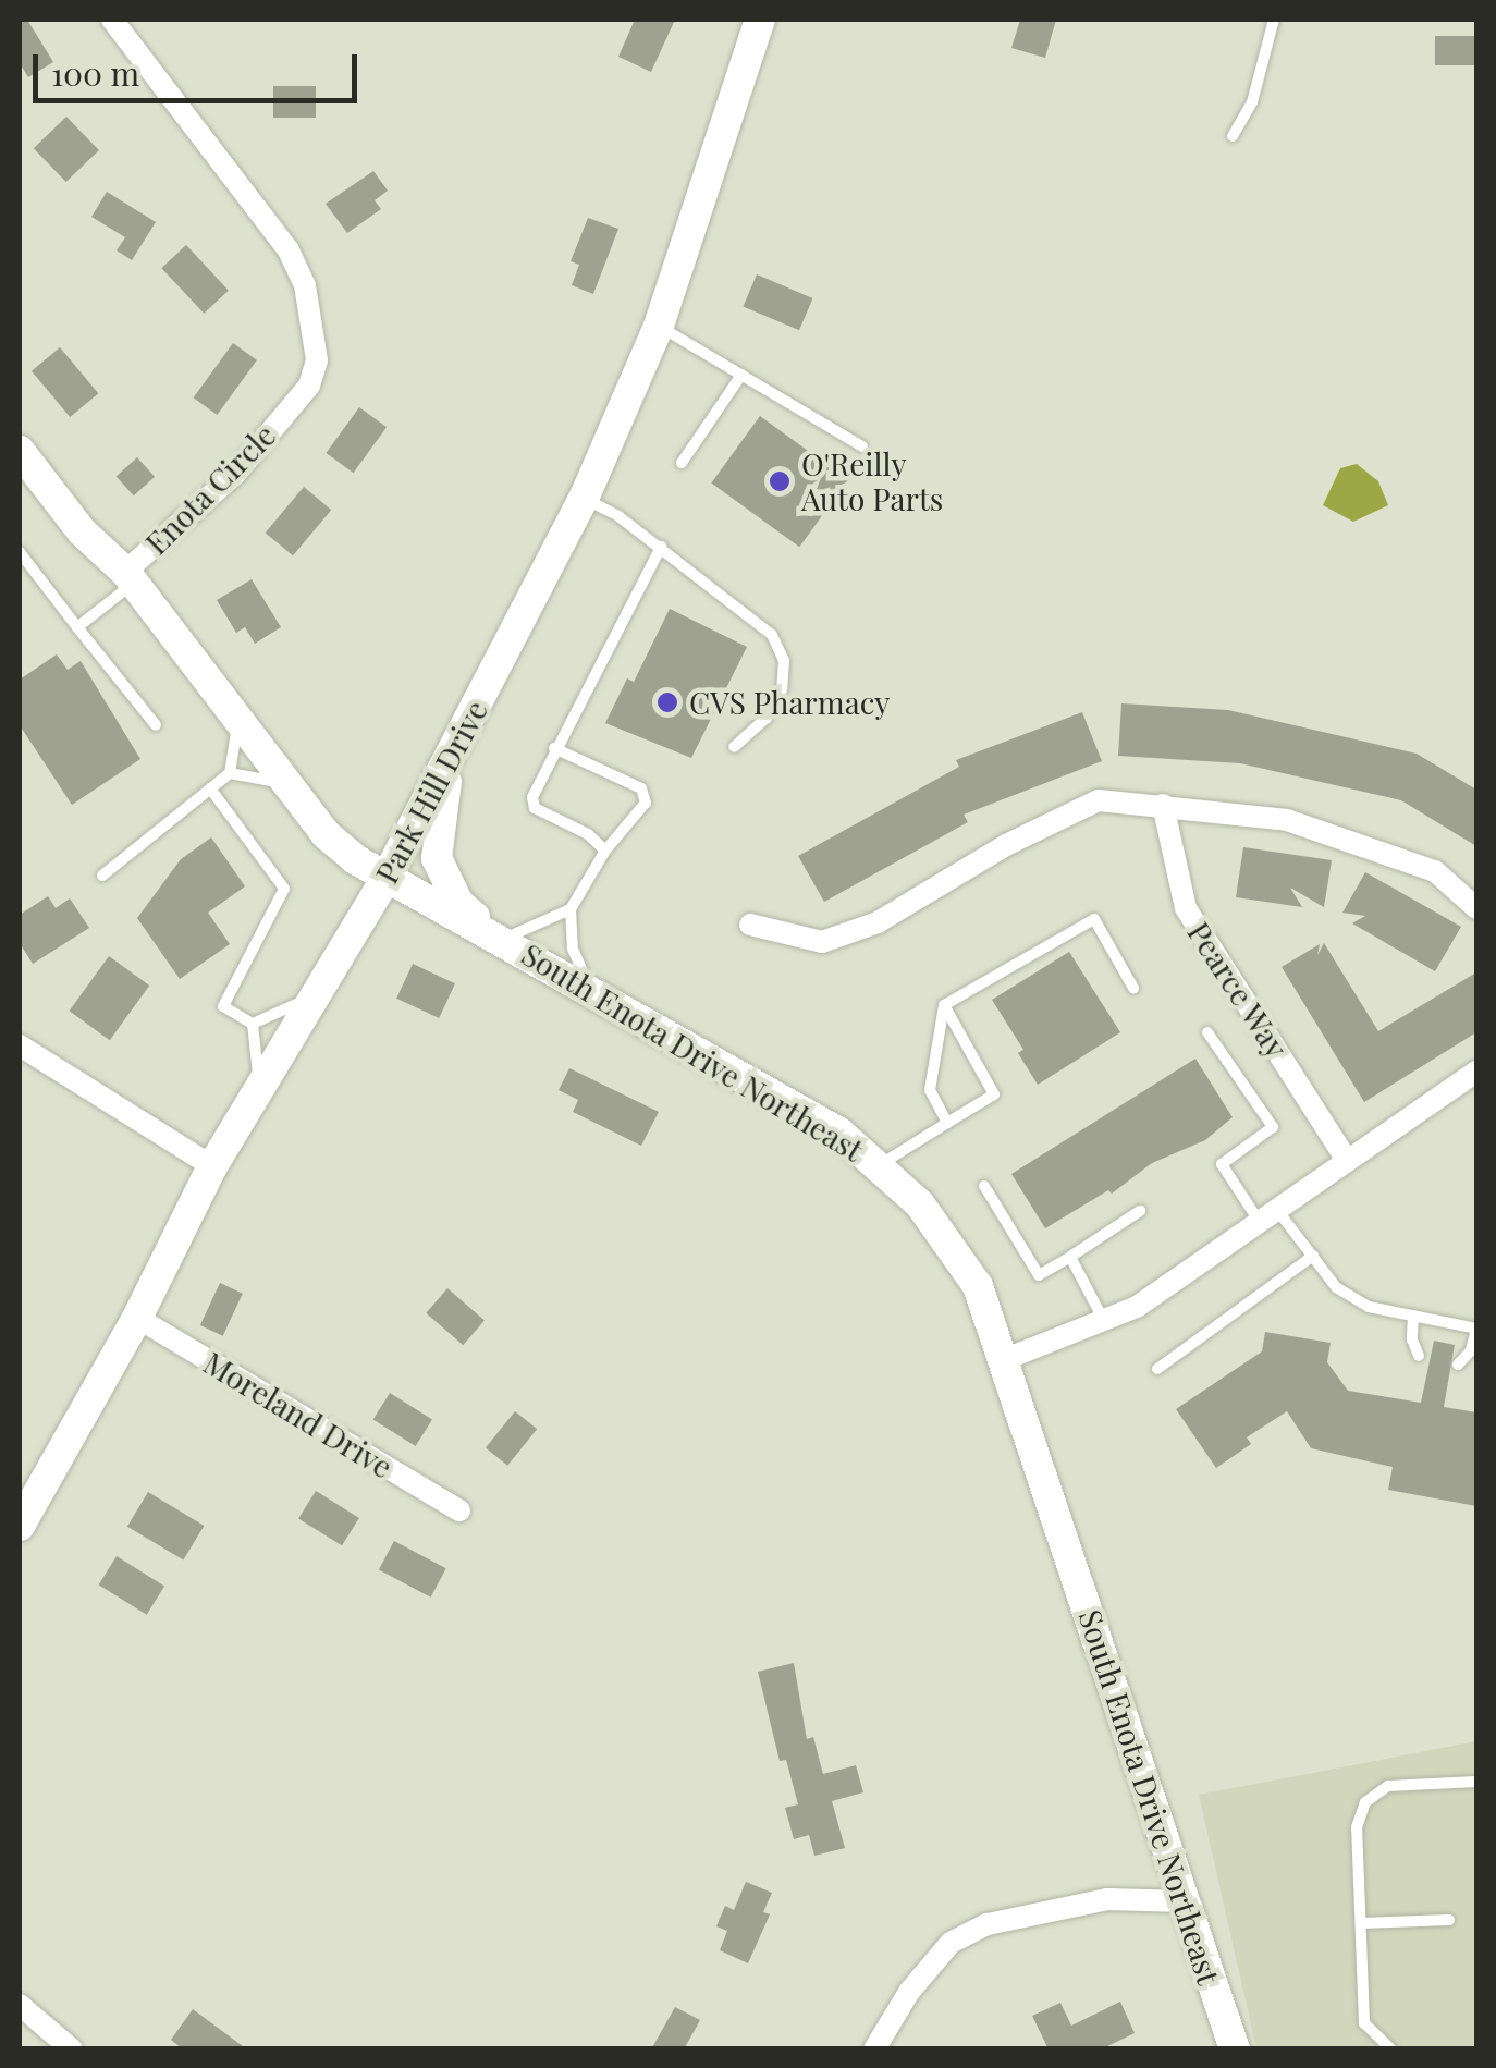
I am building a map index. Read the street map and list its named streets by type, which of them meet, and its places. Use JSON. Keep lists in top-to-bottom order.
{
  "streets": {
    "main road": ["Park Hill Drive", "South Enota Drive Northeast"],
    "street": ["Enota Circle", "Pearce Way", "Moreland Drive"]
  },
  "crossings": [
    ["Enota Circle", "South Enota Drive Northeast"],
    ["Park Hill Drive", "South Enota Drive Northeast"],
    ["Park Hill Drive", "Moreland Drive"]
  ],
  "places": ["O'Reilly Auto Parts", "CVS Pharmacy"],
  "scale_bar": "100 m"
}
